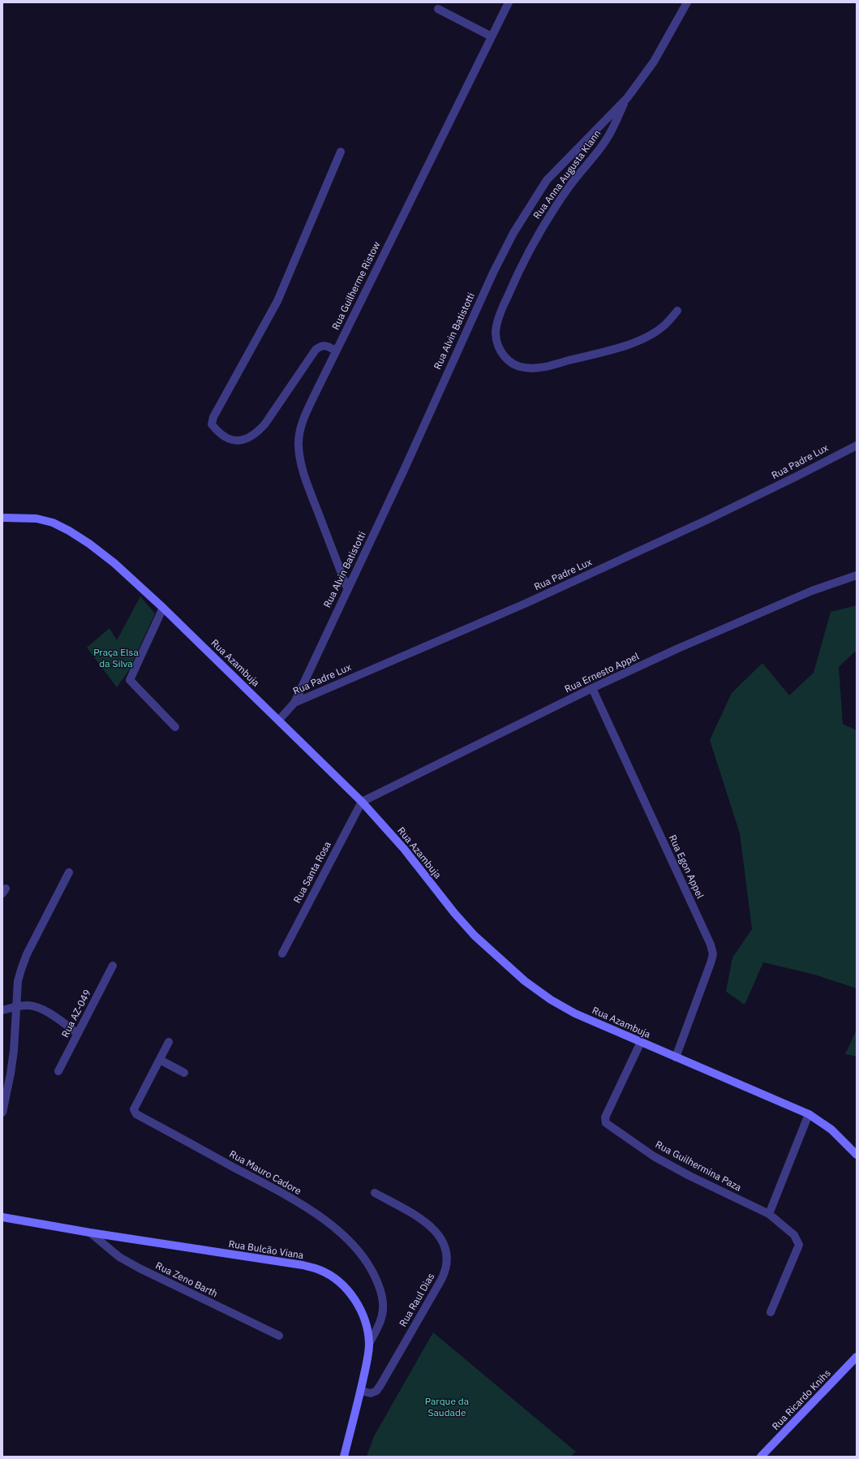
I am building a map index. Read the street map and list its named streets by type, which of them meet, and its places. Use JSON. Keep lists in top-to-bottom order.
{
  "streets": {
    "main road": ["Rua Azambuja", "Rua Bulcão Viana", "Rua Ricardo Knihs"],
    "street": [
      "Rua Anna Augusta Klann",
      "Rua Guilherme Ristow",
      "Rua Alvin Batistotti",
      "Rua Padre Lux",
      "Rua Ernesto Appel",
      "Rua Egon Appel",
      "Rua Santa Rosa",
      "Rua AZ-049",
      "Rua Guilhermina Paza",
      "Rua Mauro Cadore",
      "Rua Zeno Barth",
      "Rua Raul Dias"
    ]
  },
  "crossings": [
    ["Rua Anna Augusta Klann", "Rua Alvin Batistotti"],
    ["Rua Guilherme Ristow", "Rua Alvin Batistotti"],
    ["Rua Alvin Batistotti", "Rua Padre Lux"],
    ["Rua Padre Lux", "Rua Azambuja"],
    ["Rua Azambuja", "Rua Ernesto Appel"],
    ["Rua Azambuja", "Rua Egon Appel"],
    ["Rua Azambuja", "Rua Santa Rosa"],
    ["Rua Azambuja", "Rua Guilhermina Paza"],
    ["Rua Ernesto Appel", "Rua Egon Appel"],
    ["Rua Ernesto Appel", "Rua Santa Rosa"],
    ["Rua Mauro Cadore", "Rua Bulcão Viana"],
    ["Rua Bulcão Viana", "Rua Zeno Barth"],
    ["Rua Bulcão Viana", "Rua Raul Dias"]
  ],
  "parks": ["Praça Elsa da Silva", "Parque da Saudade"]
}
